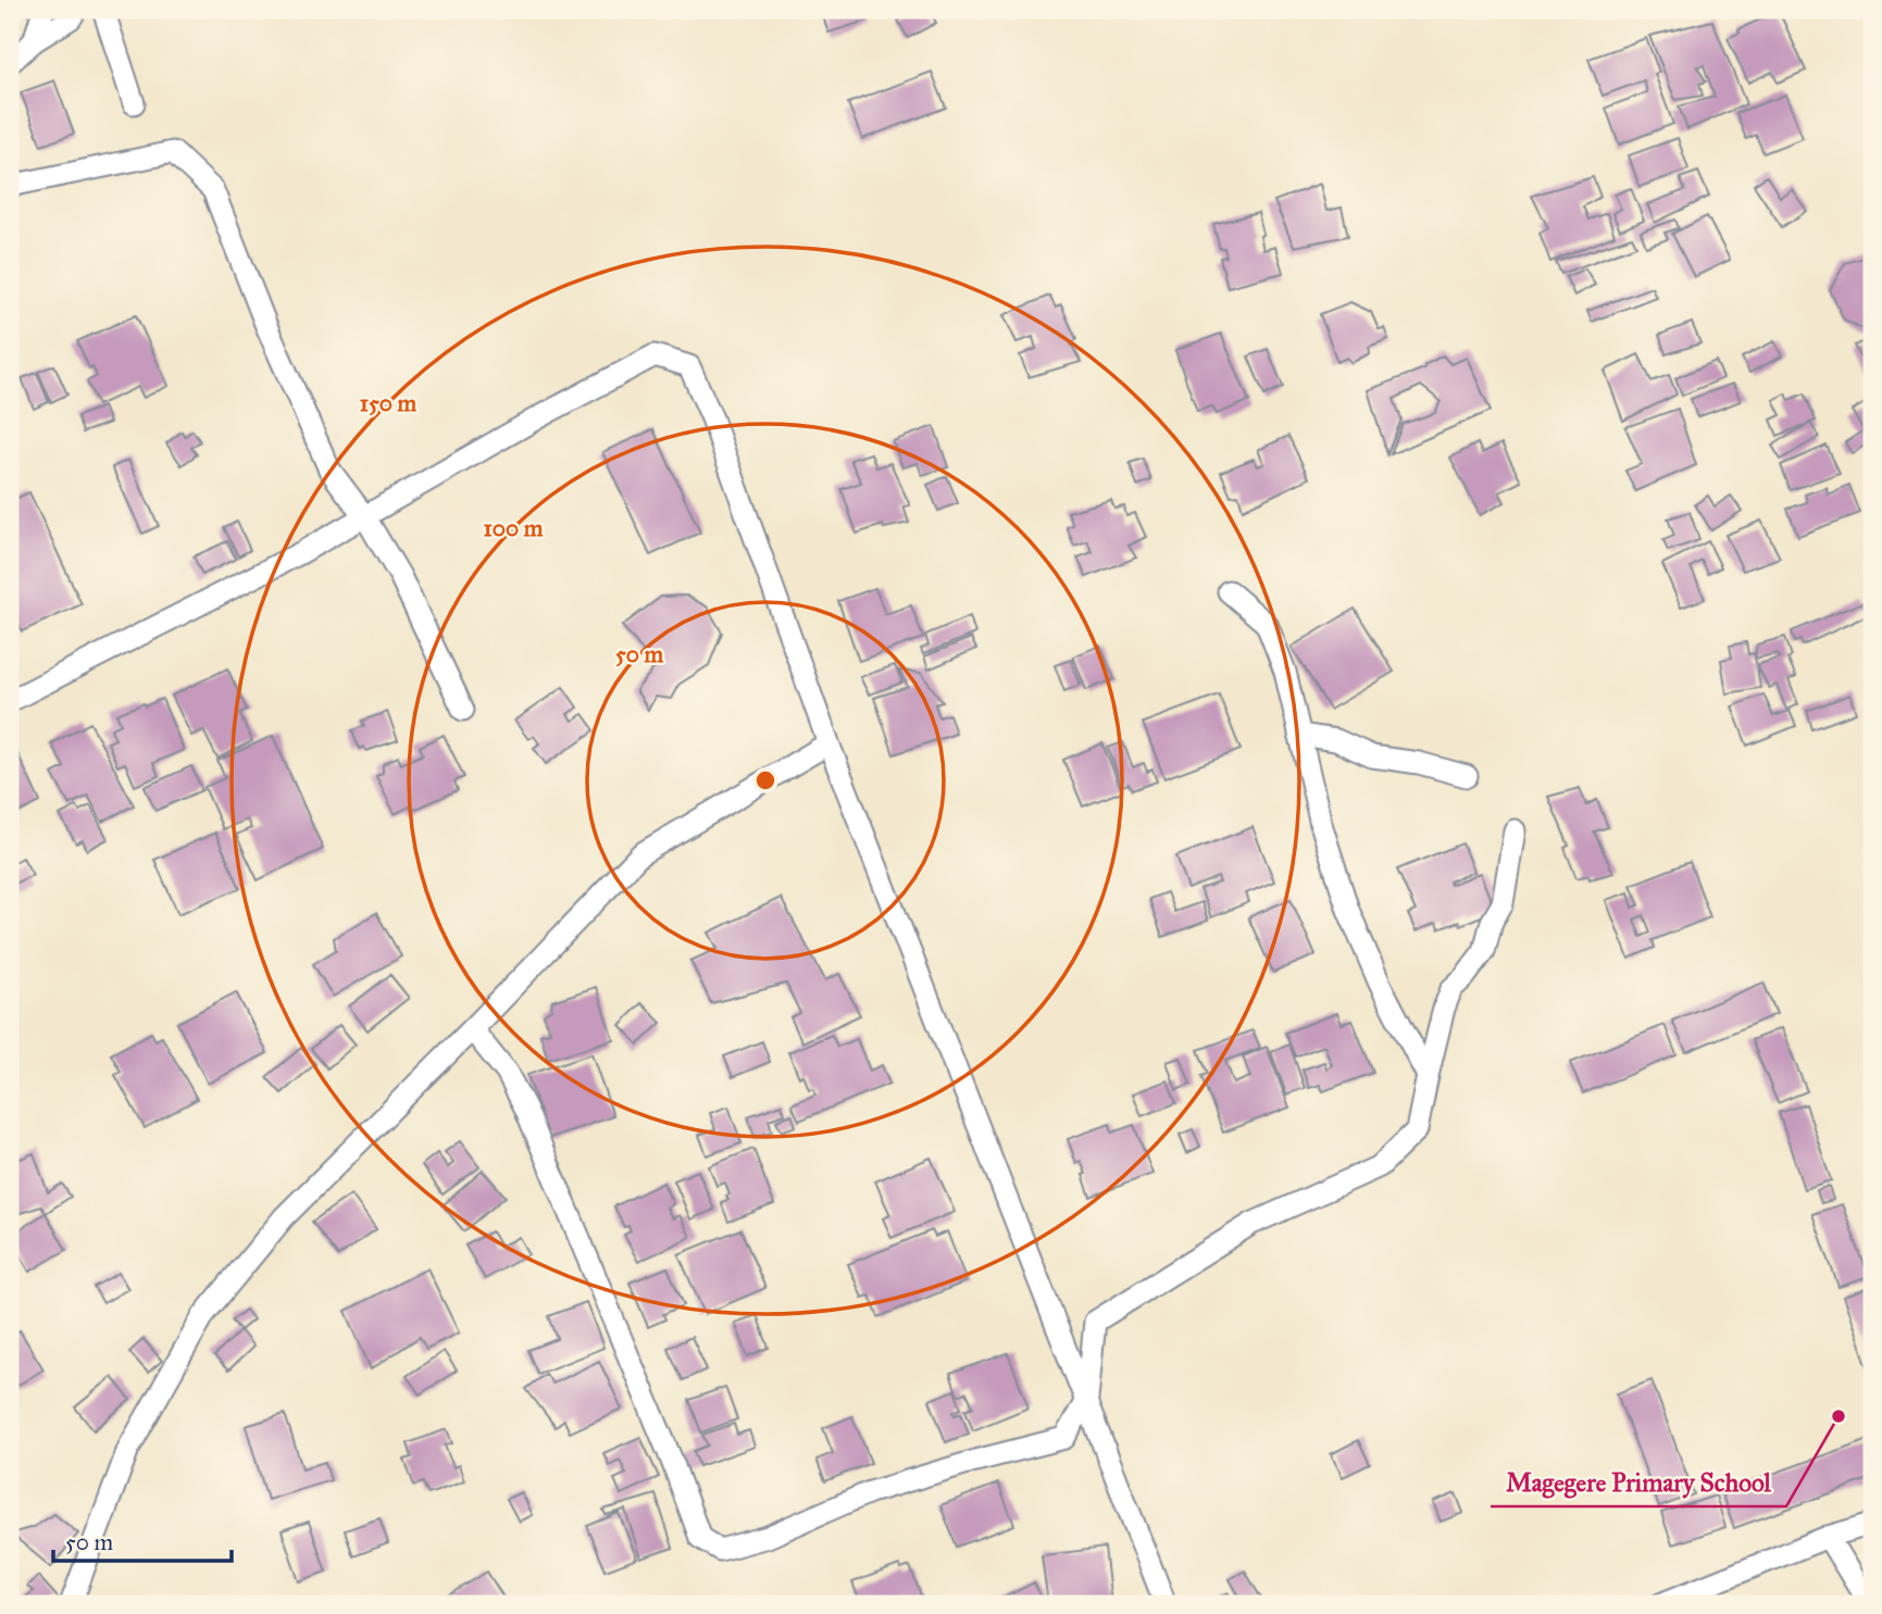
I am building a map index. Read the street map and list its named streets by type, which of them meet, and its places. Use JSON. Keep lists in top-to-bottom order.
{
  "places": ["Magegere Primary School"],
  "scale_bar": "50 m",
  "rings": ["150 m", "100 m", "50 m"]
}
